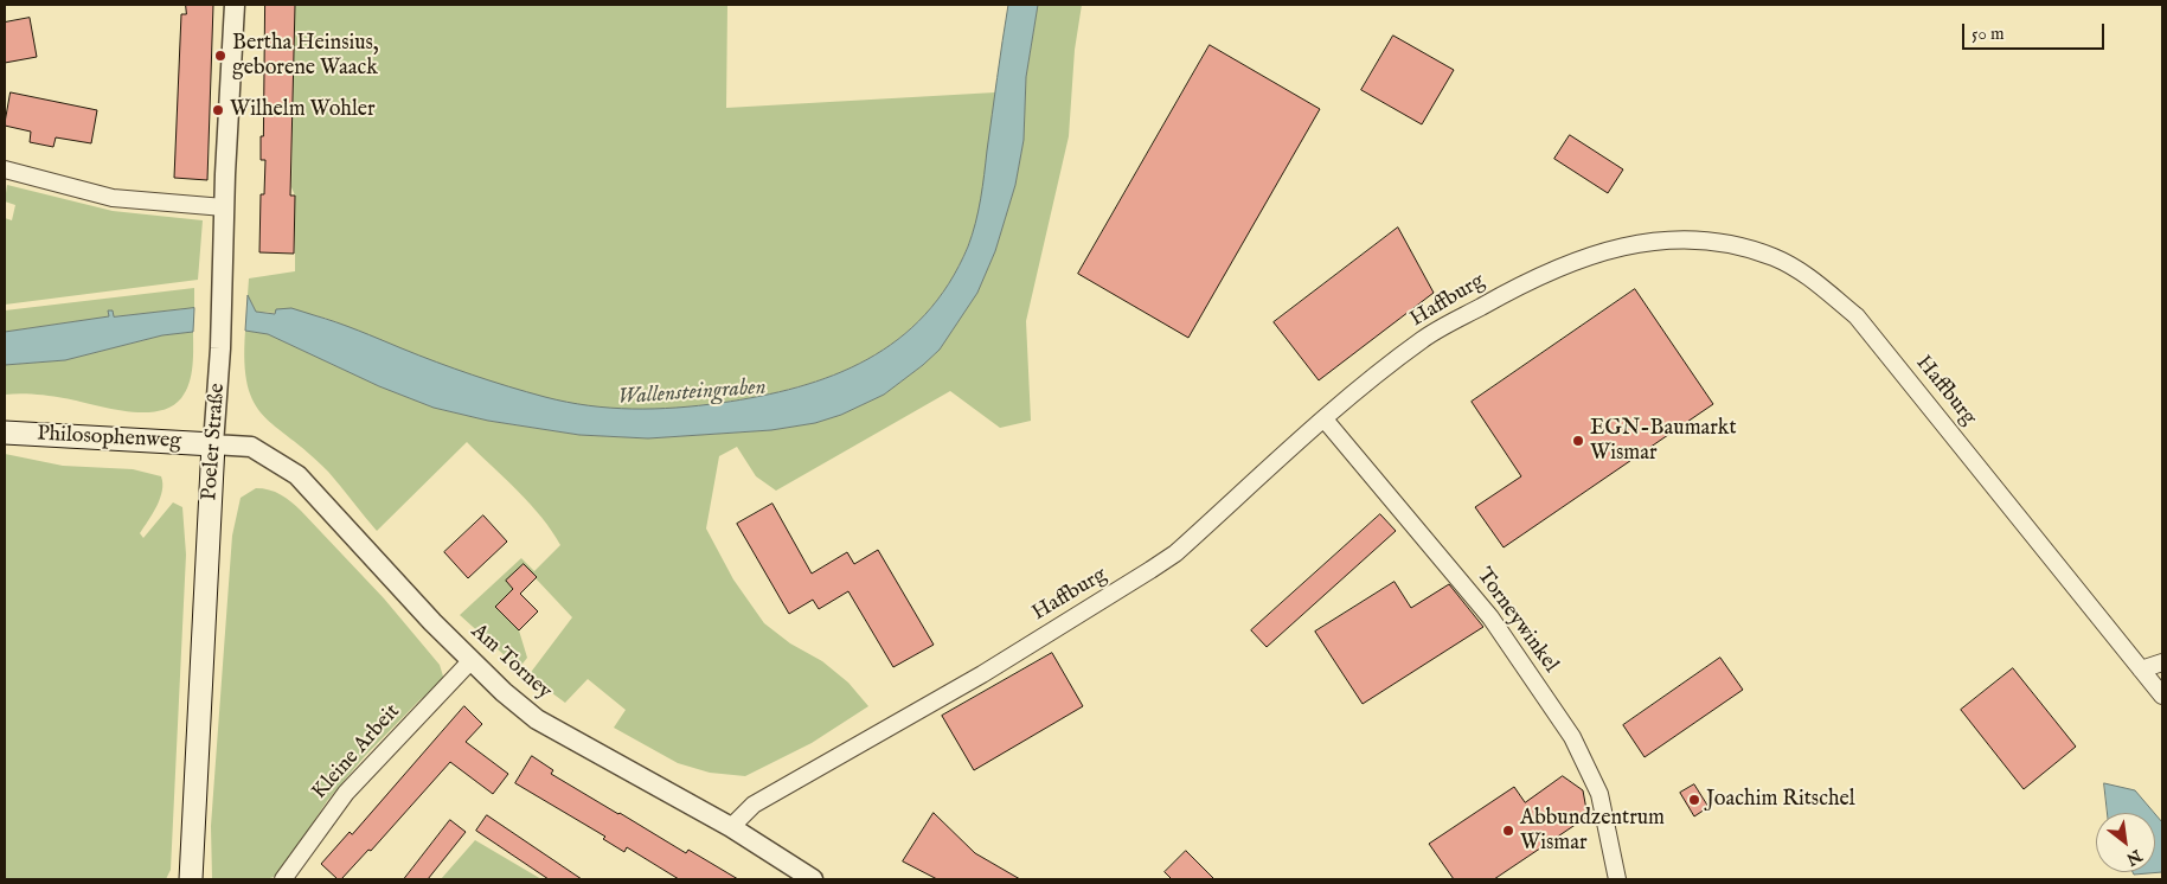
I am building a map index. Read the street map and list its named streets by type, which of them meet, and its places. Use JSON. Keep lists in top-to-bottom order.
{
  "streets": {
    "main road": ["Philosophenweg", "Poeler Straße"],
    "street": [
      "Haffburg",
      "Torneywinkel",
      "Am Torney",
      "Kleine Arbeit"
    ]
  },
  "crossings": [
    ["Haffburg", "Torneywinkel"],
    ["Haffburg", "Am Torney"],
    ["Philosophenweg", "Poeler Straße"],
    ["Philosophenweg", "Am Torney"],
    ["Poeler Straße", "Am Torney"],
    ["Am Torney", "Kleine Arbeit"]
  ],
  "water": ["Wallensteingraben"],
  "places": [
    "Bertha Heinsius, geborene Waack",
    "Wilhelm Wohler",
    "EGN-Baumarkt Wismar",
    "Joachim Ritschel",
    "Abbundzentrum Wismar"
  ],
  "scale_bar": "50 m",
  "north": "bottom right"
}
